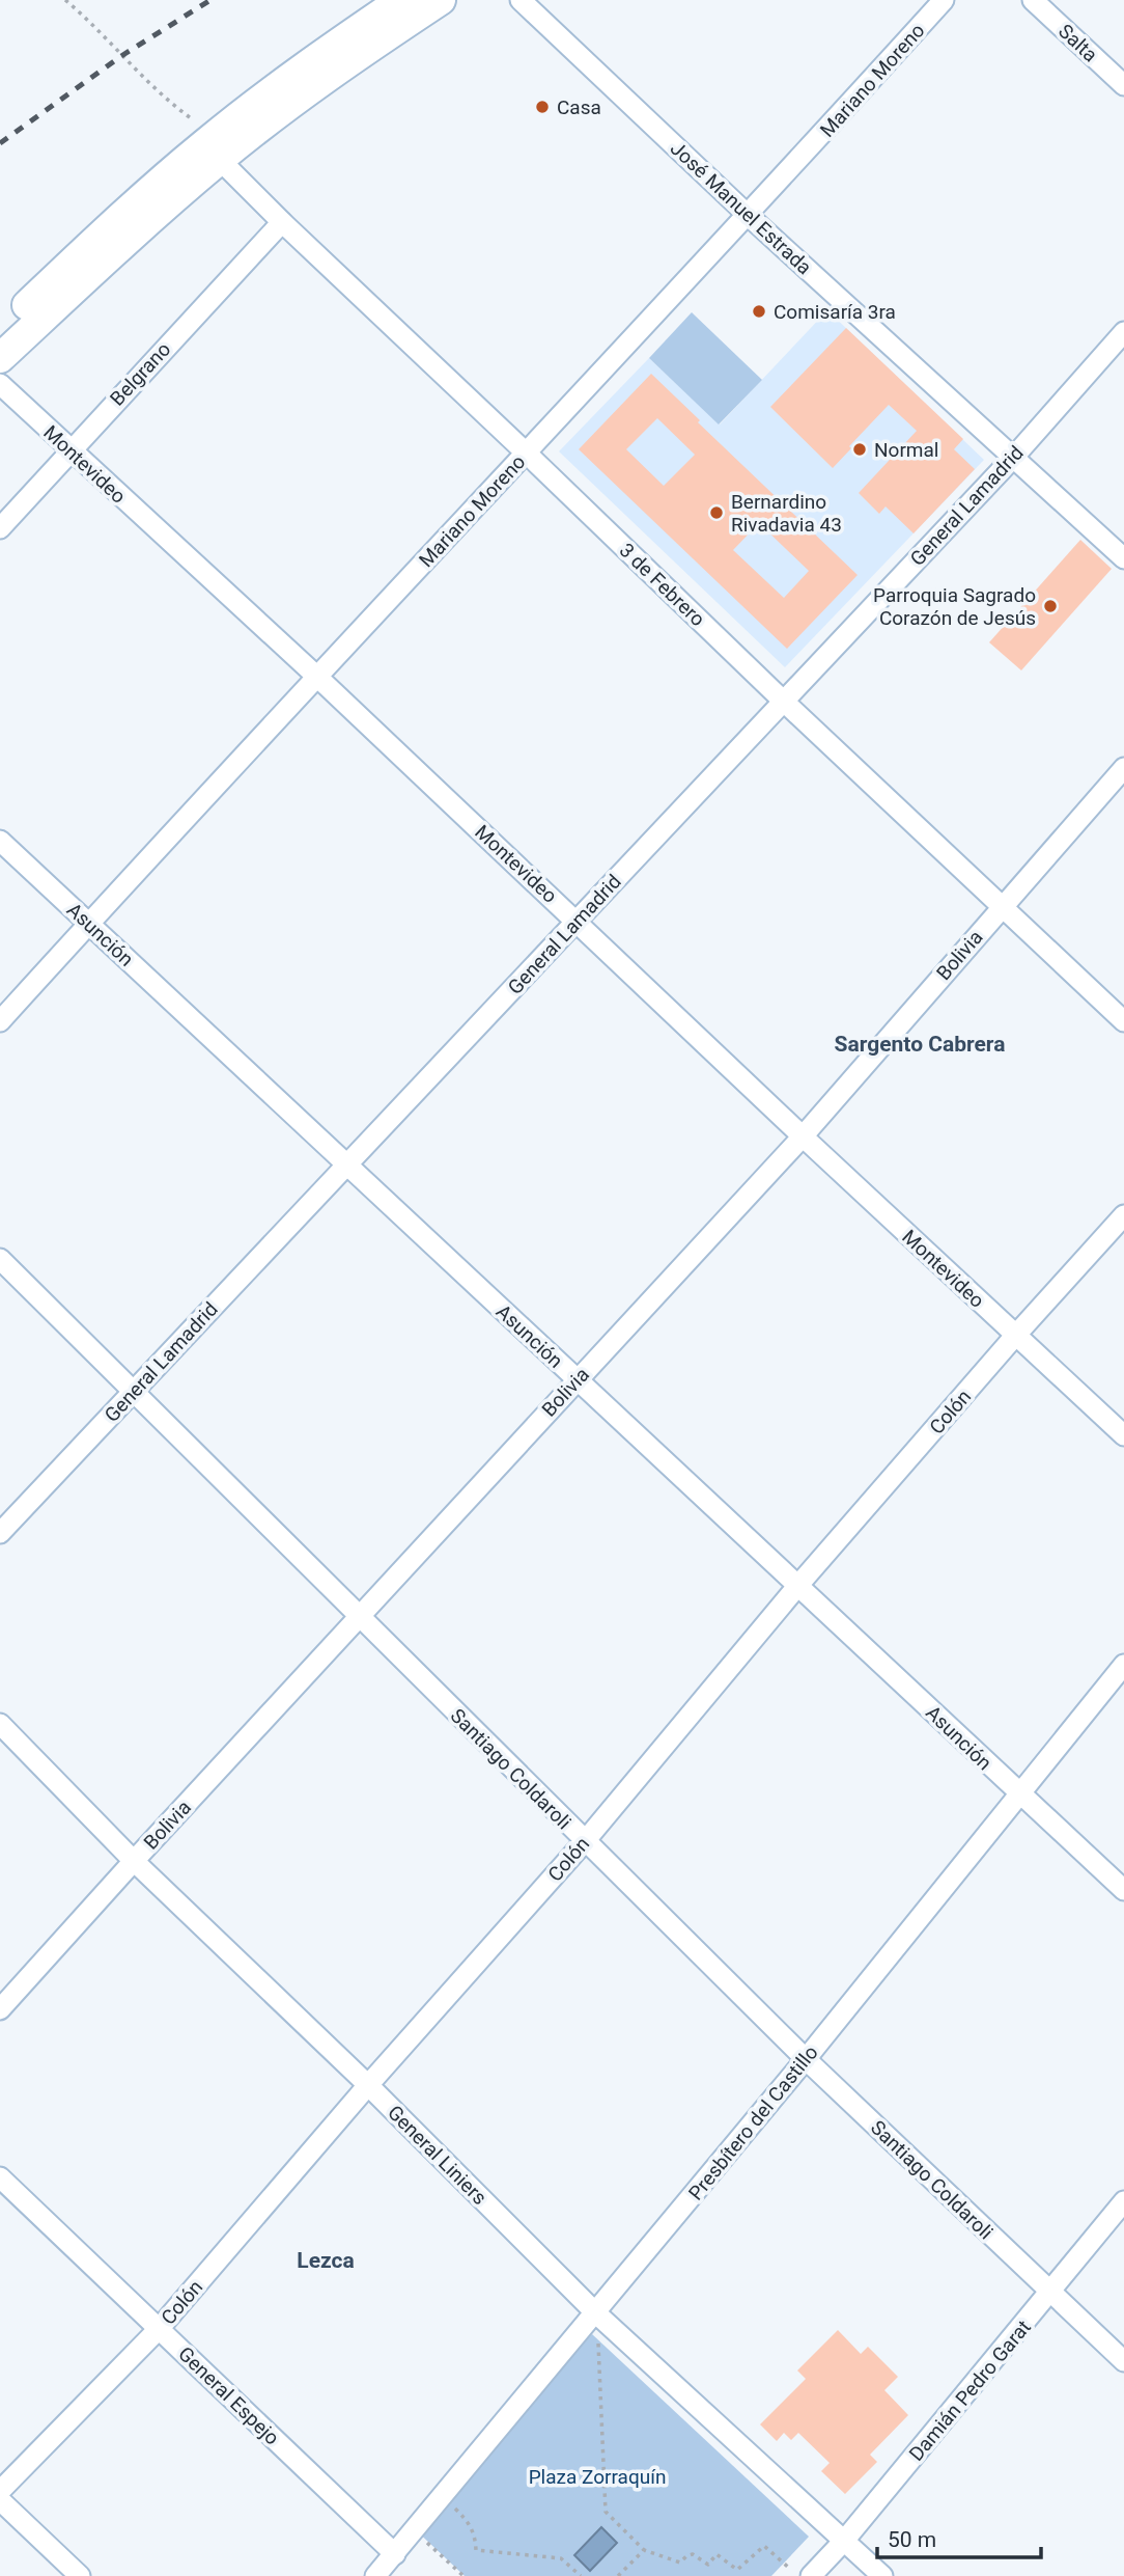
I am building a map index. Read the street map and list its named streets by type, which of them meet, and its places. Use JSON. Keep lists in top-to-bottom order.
{
  "streets": {
    "street": [
      "Salta",
      "Mariano Moreno",
      "José Manuel Estrada",
      "Belgrano",
      "Montevideo",
      "General Lamadrid",
      "3 de Febrero",
      "Asunción",
      "Bolivia",
      "Colón",
      "Santiago Coldaroli",
      "Presbítero del Castillo",
      "General Liniers",
      "Damián Pedro Garat",
      "General Espejo"
    ]
  },
  "crossings": [
    ["Mariano Moreno", "José Manuel Estrada"],
    ["Mariano Moreno", "Montevideo"],
    ["Mariano Moreno", "3 de Febrero"],
    ["Mariano Moreno", "Asunción"],
    ["José Manuel Estrada", "General Lamadrid"],
    ["Belgrano", "Montevideo"],
    ["Belgrano", "3 de Febrero"],
    ["Montevideo", "General Lamadrid"],
    ["Montevideo", "Bolivia"],
    ["Montevideo", "Colón"],
    ["General Lamadrid", "3 de Febrero"],
    ["General Lamadrid", "Asunción"],
    ["General Lamadrid", "Santiago Coldaroli"],
    ["3 de Febrero", "Bolivia"],
    ["Asunción", "Bolivia"],
    ["Asunción", "Colón"],
    ["Asunción", "Presbítero del Castillo"],
    ["Bolivia", "Santiago Coldaroli"],
    ["Bolivia", "General Liniers"],
    ["Colón", "Santiago Coldaroli"],
    ["Colón", "General Liniers"],
    ["Colón", "General Espejo"],
    ["Santiago Coldaroli", "Presbítero del Castillo"],
    ["Santiago Coldaroli", "Damián Pedro Garat"],
    ["Presbítero del Castillo", "General Liniers"],
    ["Presbítero del Castillo", "General Espejo"],
    ["General Liniers", "Damián Pedro Garat"]
  ],
  "districts": ["Sargento Cabrera", "Lezca"],
  "parks": ["Plaza Zorraquín"],
  "places": [
    "Casa",
    "Comisaría 3ra",
    "Normal",
    "Bernardino Rivadavia 43",
    "Parroquia Sagrado Corazón de Jesús"
  ],
  "scale_bar": "50 m"
}
